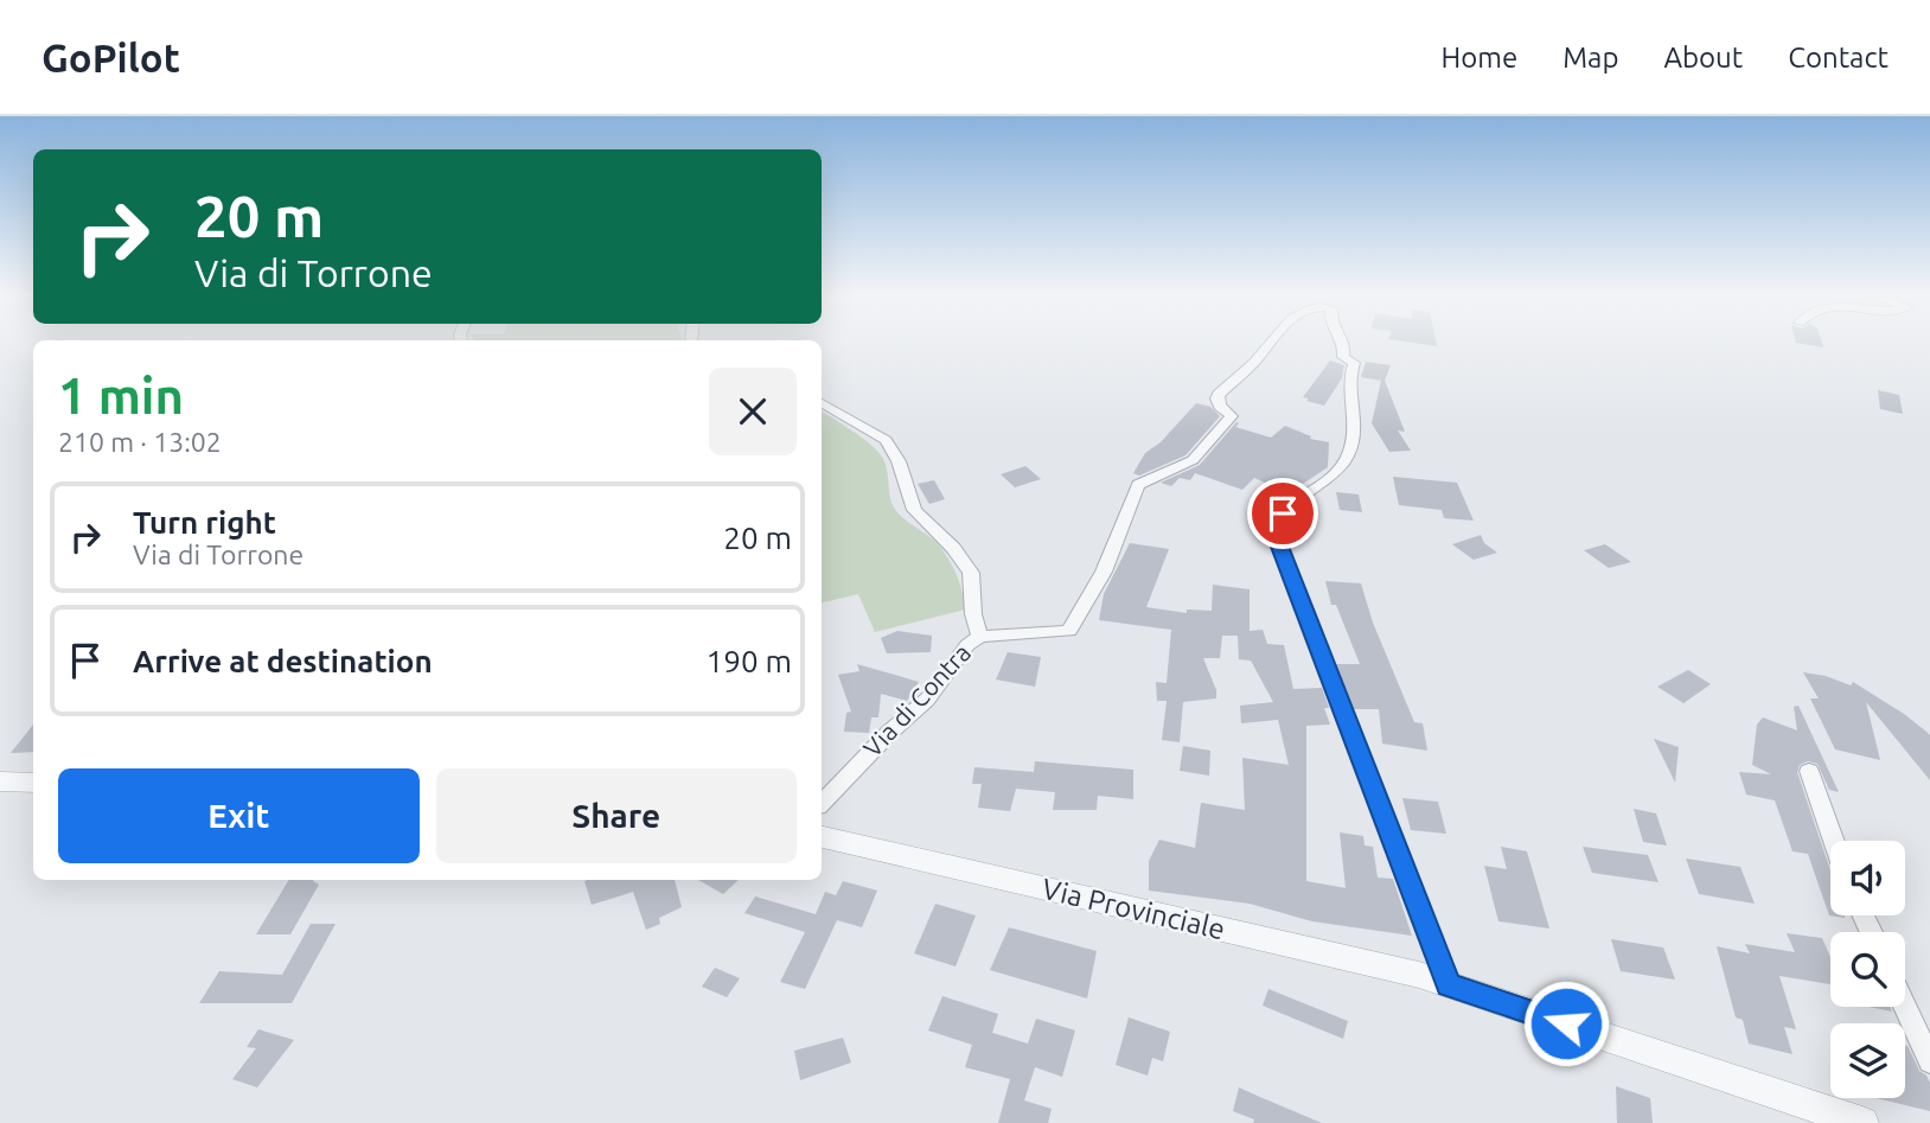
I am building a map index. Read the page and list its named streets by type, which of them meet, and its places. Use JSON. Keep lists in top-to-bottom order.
{
  "streets": {
    "street": ["Via di Contra", "Via Provinciale"]
  },
  "page": {
    "header": "GoPilot",
    "nav": [
      "Home",
      "Map",
      "About",
      "Contact"
    ],
    "turn": ["20 m", "Via di Torrone"],
    "heading": ["1 min", "210 m · 13:02"],
    "list": [
      {
        "name": "Turn right",
        "note": "Via di Torrone",
        "value": "20 m"
      },
      {
        "name": "Arrive at destination",
        "value": "190 m"
      }
    ],
    "buttons": ["Exit", "Share"]
  }
}
